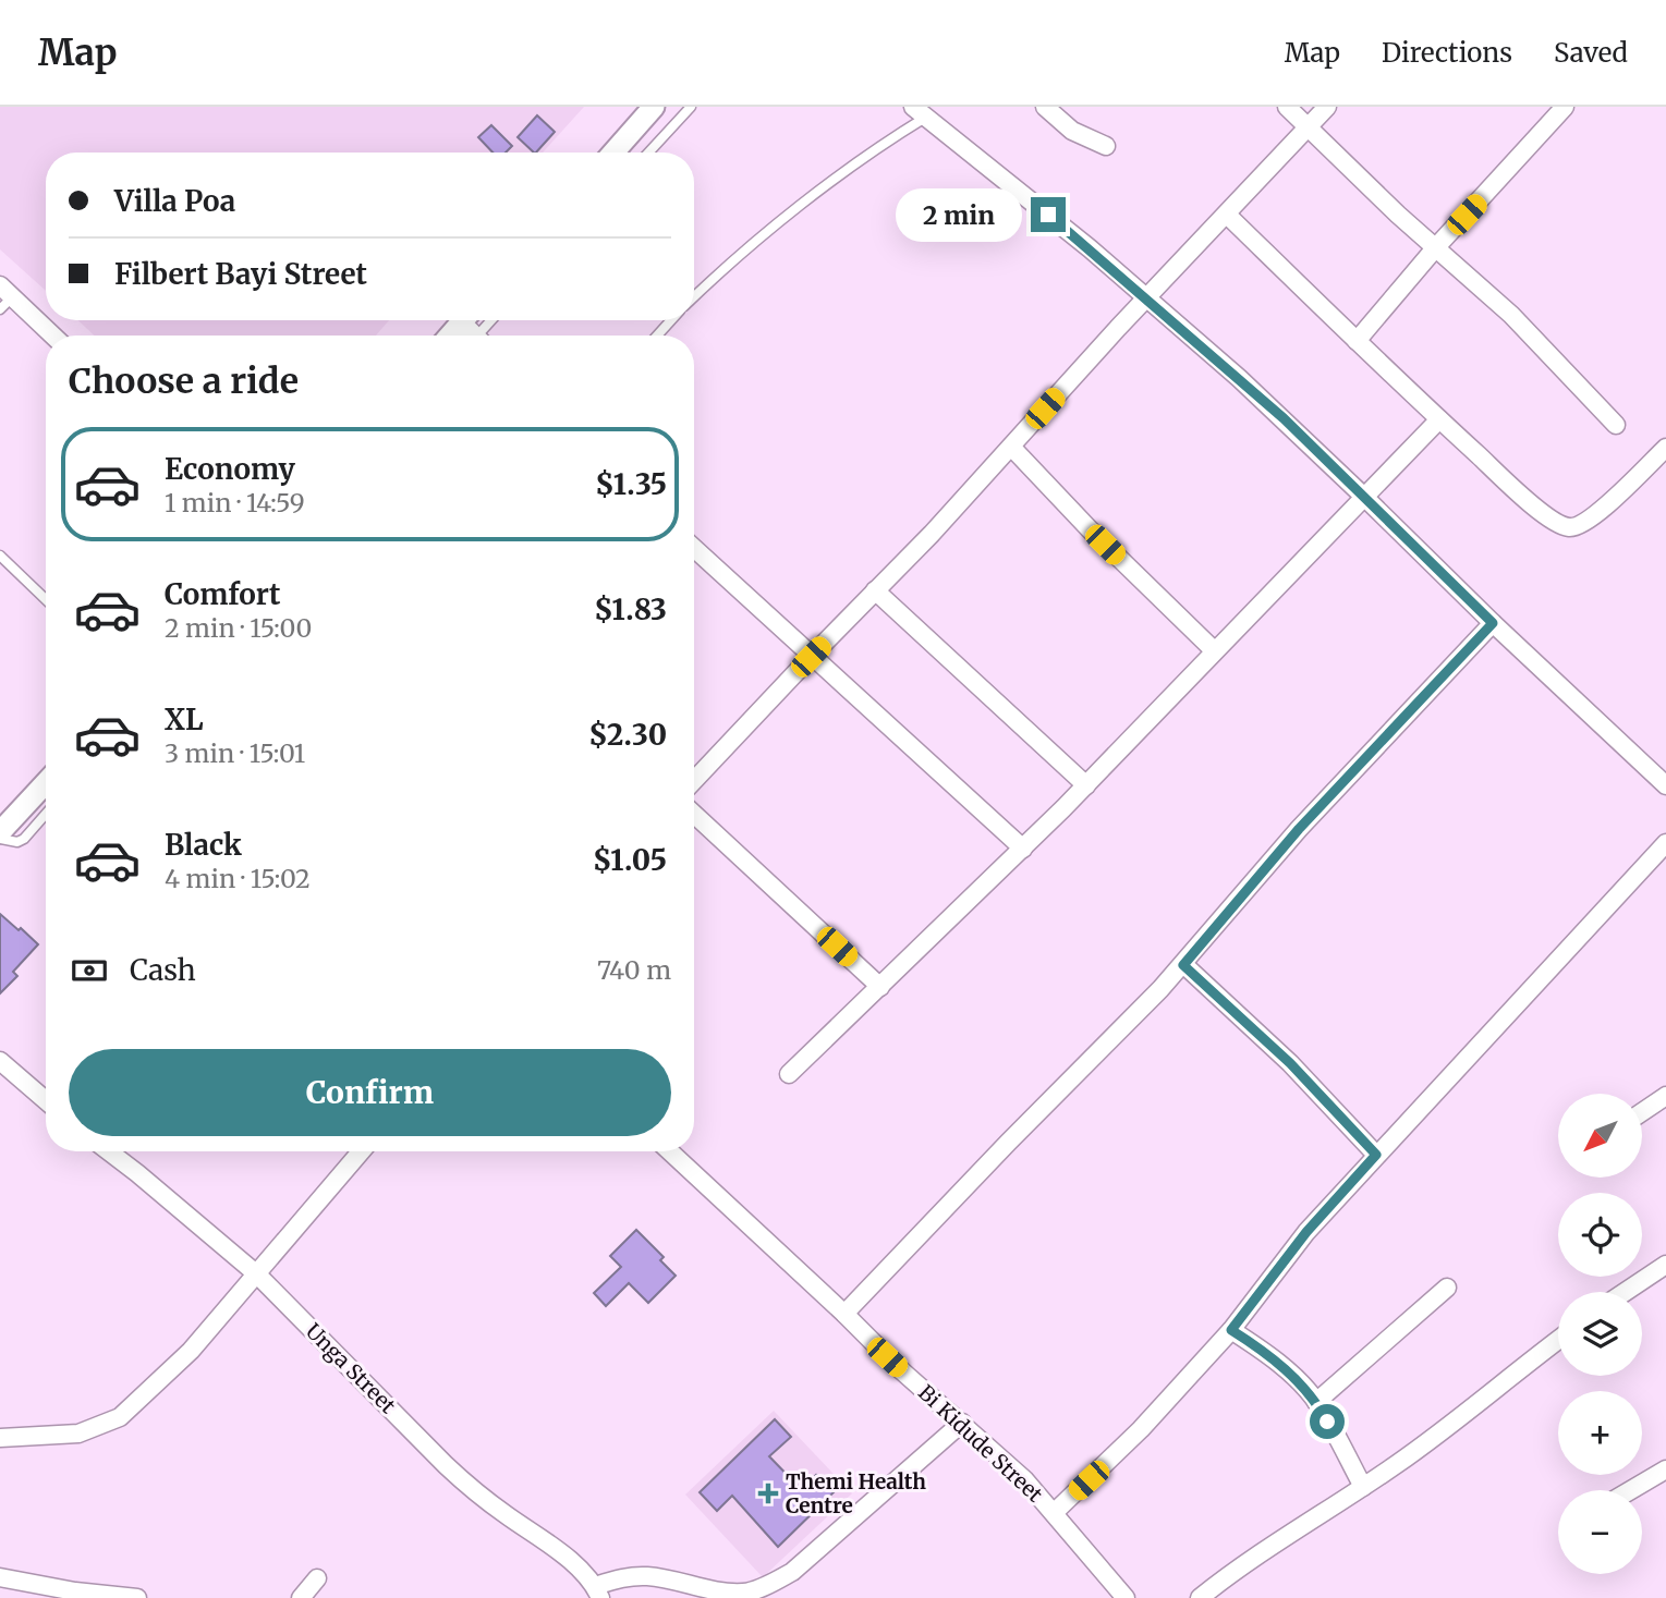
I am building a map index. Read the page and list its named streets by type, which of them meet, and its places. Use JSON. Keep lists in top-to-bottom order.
{
  "streets": {
    "street": ["Unga Street", "Bi Kidude Street"]
  },
  "places": {
    "health": ["Themi Health Centre"]
  },
  "north": "bottom left",
  "page": {
    "header": "Map",
    "nav": ["Map", "Directions", "Saved"],
    "banner": ["Villa Poa", "Filbert Bayi Street"],
    "bubble": "2 min",
    "heading": "Choose a ride",
    "list": [
      {
        "name": "Economy",
        "note": "1 min · 14:59",
        "value": "$1.35"
      },
      {
        "name": "Comfort",
        "note": "2 min · 15:00",
        "value": "$1.83"
      },
      {
        "name": "XL",
        "note": "3 min · 15:01",
        "value": "$2.30"
      },
      {
        "name": "Black",
        "note": "4 min · 15:02",
        "value": "$1.05"
      }
    ],
    "pay": ["Cash", "740 m"],
    "buttons": "Confirm",
    "map_buttons": ["+", "−"]
  }
}
